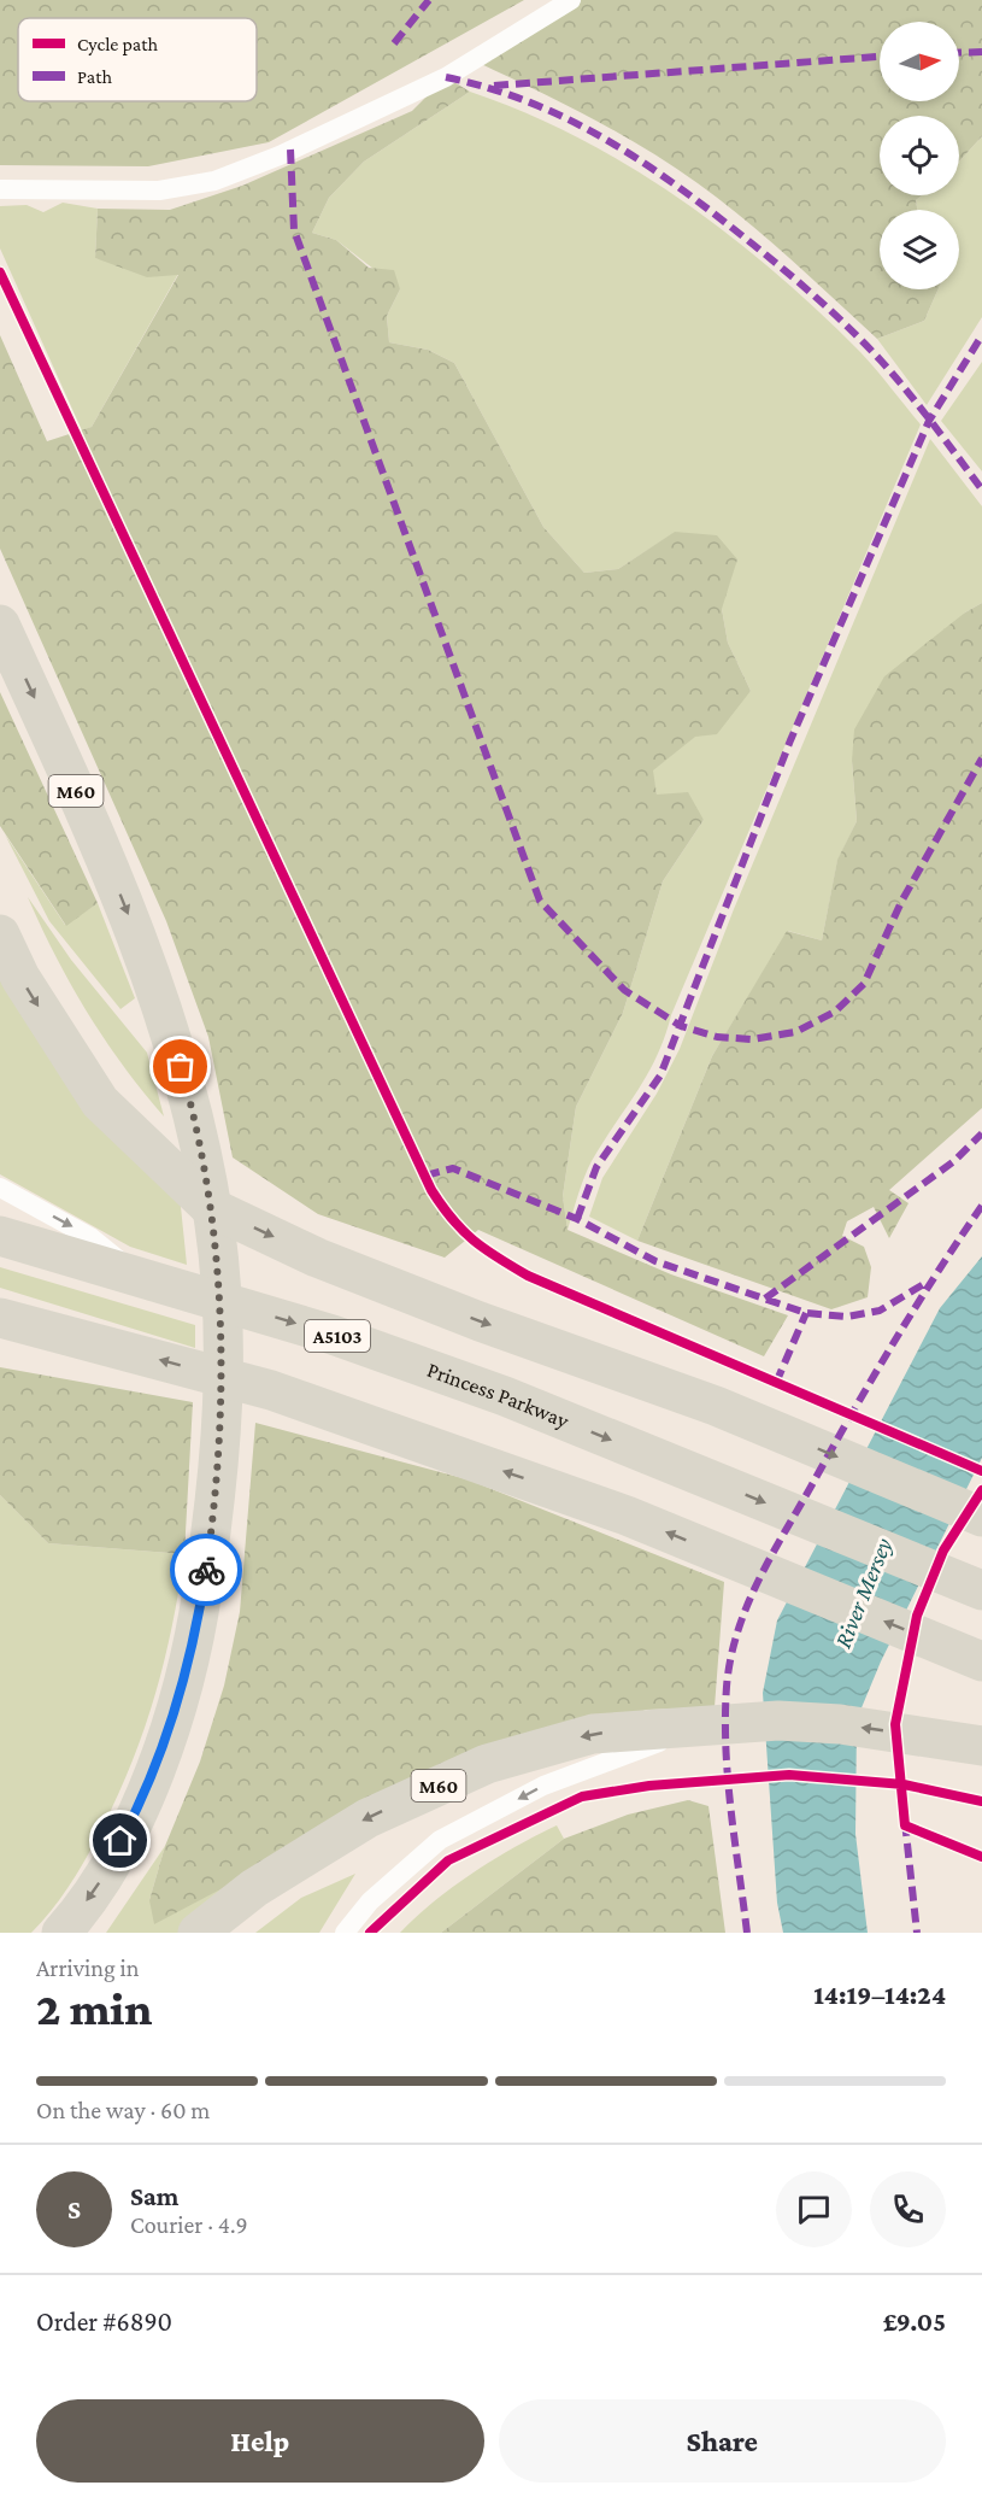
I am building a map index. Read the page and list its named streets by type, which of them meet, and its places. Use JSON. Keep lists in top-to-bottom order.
{
  "streets": {
    "highway": ["M60", "A5103", "Princess Parkway"]
  },
  "water": ["River Mersey"],
  "legend": ["Cycle path", "Path"],
  "north": "right",
  "page": {
    "heading": ["2 min", "Arriving in", "14:19–14:24"],
    "panel": [
      "Sam",
      "Courier · 4.9",
      "Order #6890",
      "£9.05"
    ],
    "bar": "On the way · 60 m",
    "round": "S",
    "buttons": ["Help", "Share"]
  }
}
